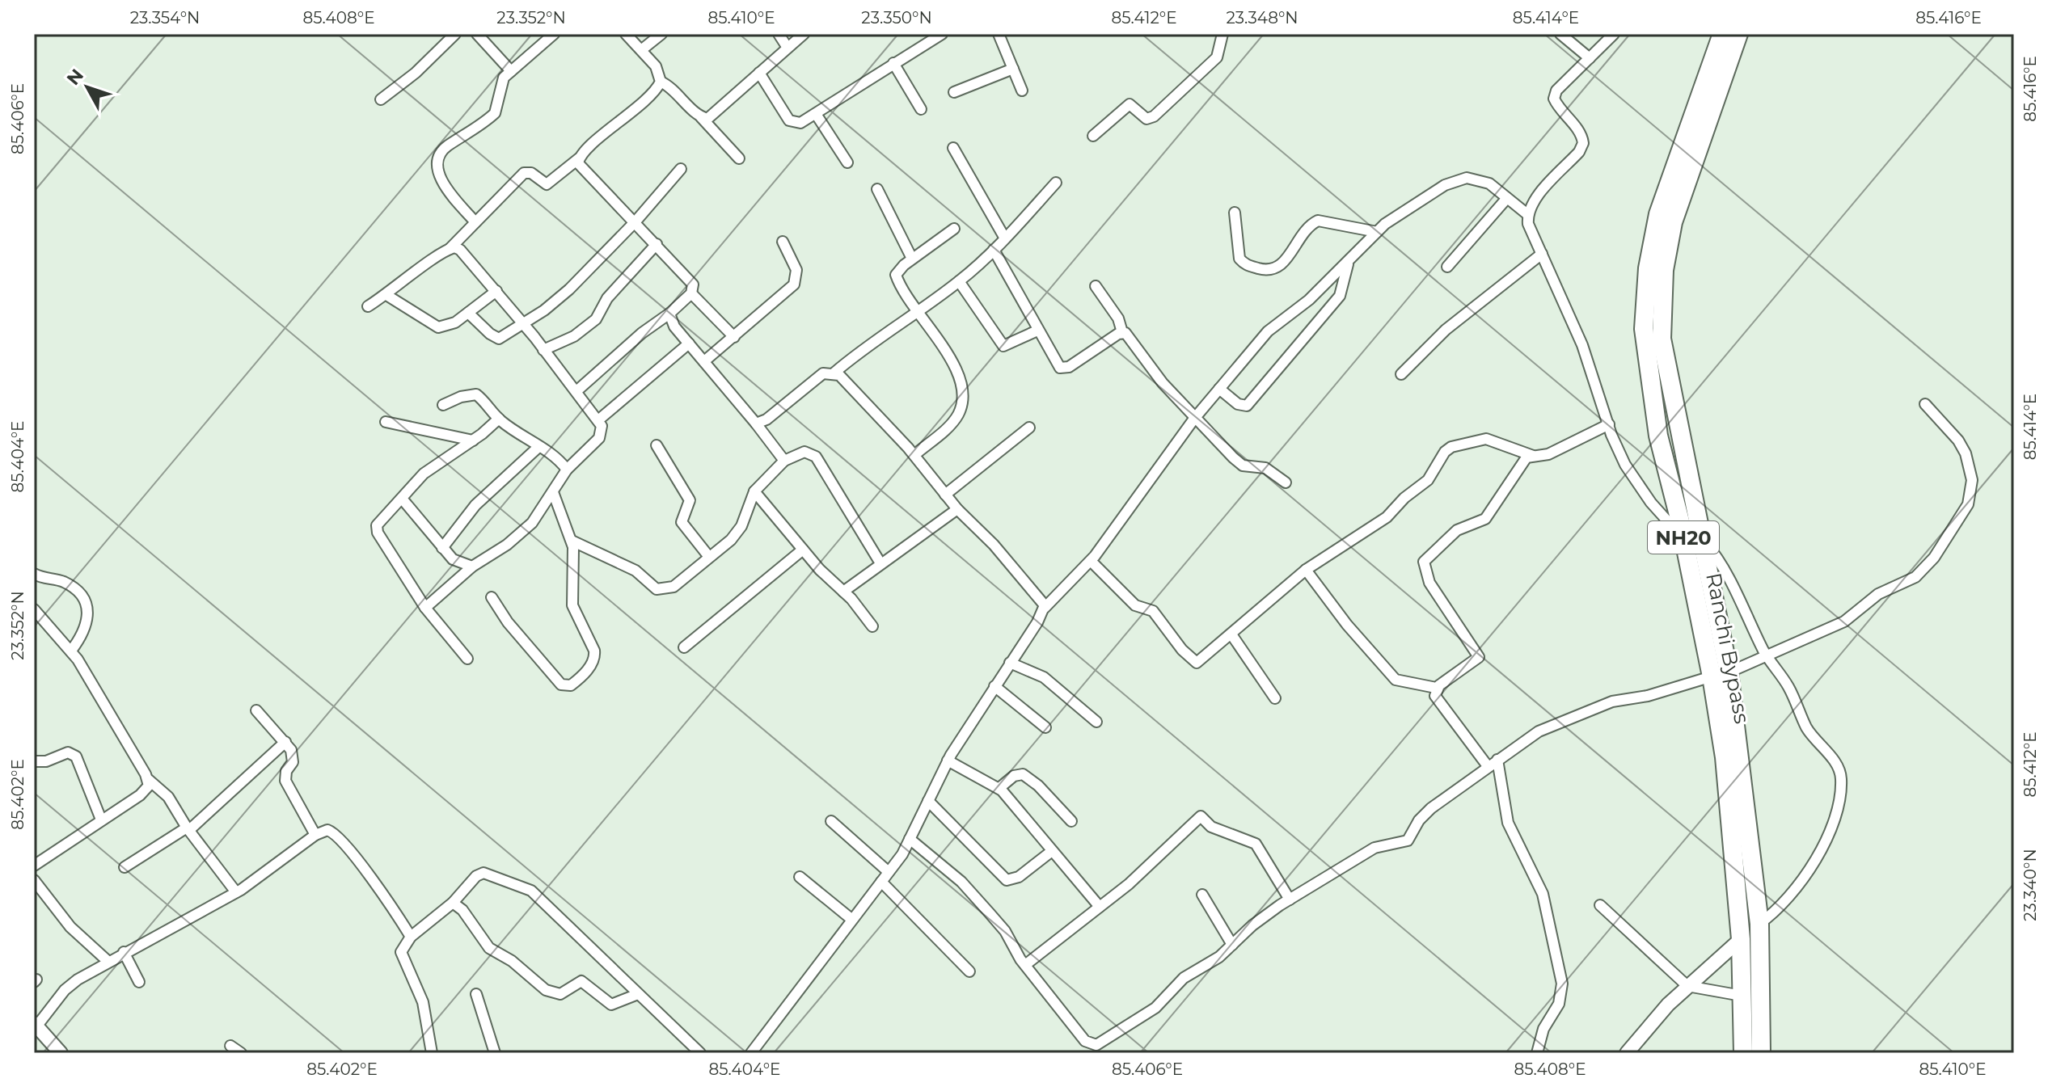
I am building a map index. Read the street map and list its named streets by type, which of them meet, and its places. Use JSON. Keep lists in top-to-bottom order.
{
  "streets": {
    "highway": ["NH20", "Ranchi Bypass"]
  },
  "north": "top left",
  "coordinates": [
    "23.354°N",
    "85.408°E",
    "23.352°N",
    "85.410°E",
    "23.350°N",
    "85.412°E",
    "23.348°N",
    "85.414°E",
    "85.416°E",
    "85.406°E",
    "85.404°E",
    "85.402°E",
    "23.340°N"
  ]
}
